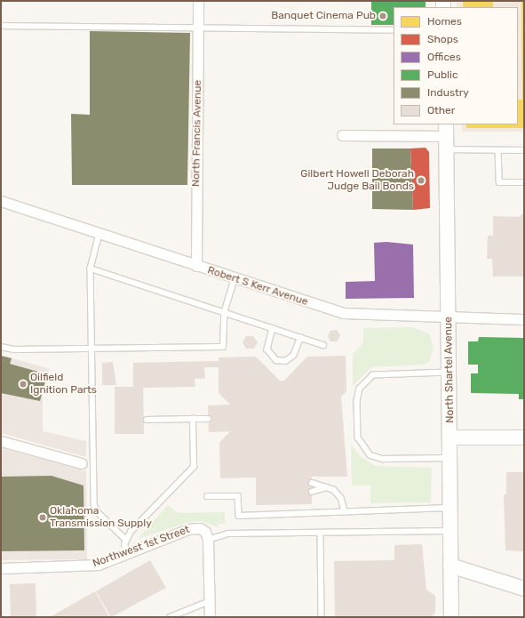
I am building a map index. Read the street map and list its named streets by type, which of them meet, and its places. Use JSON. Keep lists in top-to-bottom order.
{
  "streets": {
    "main road": ["North Shartel Avenue"],
    "street": ["North Francis Avenue", "Robert S Kerr Avenue", "Northwest 1st Street"]
  },
  "crossings": [
    ["North Francis Avenue", "Robert S Kerr Avenue"],
    ["Robert S Kerr Avenue", "North Shartel Avenue"]
  ],
  "places": [
    "Banquet Cinema Pub",
    "Gilbert Howell Deborah Judge Bail Bonds",
    "Oilfield Ignition Parts",
    "Oklahoma Transmission Supply"
  ],
  "legend": [
    "Homes",
    "Shops",
    "Offices",
    "Public",
    "Industry",
    "Other"
  ]
}
